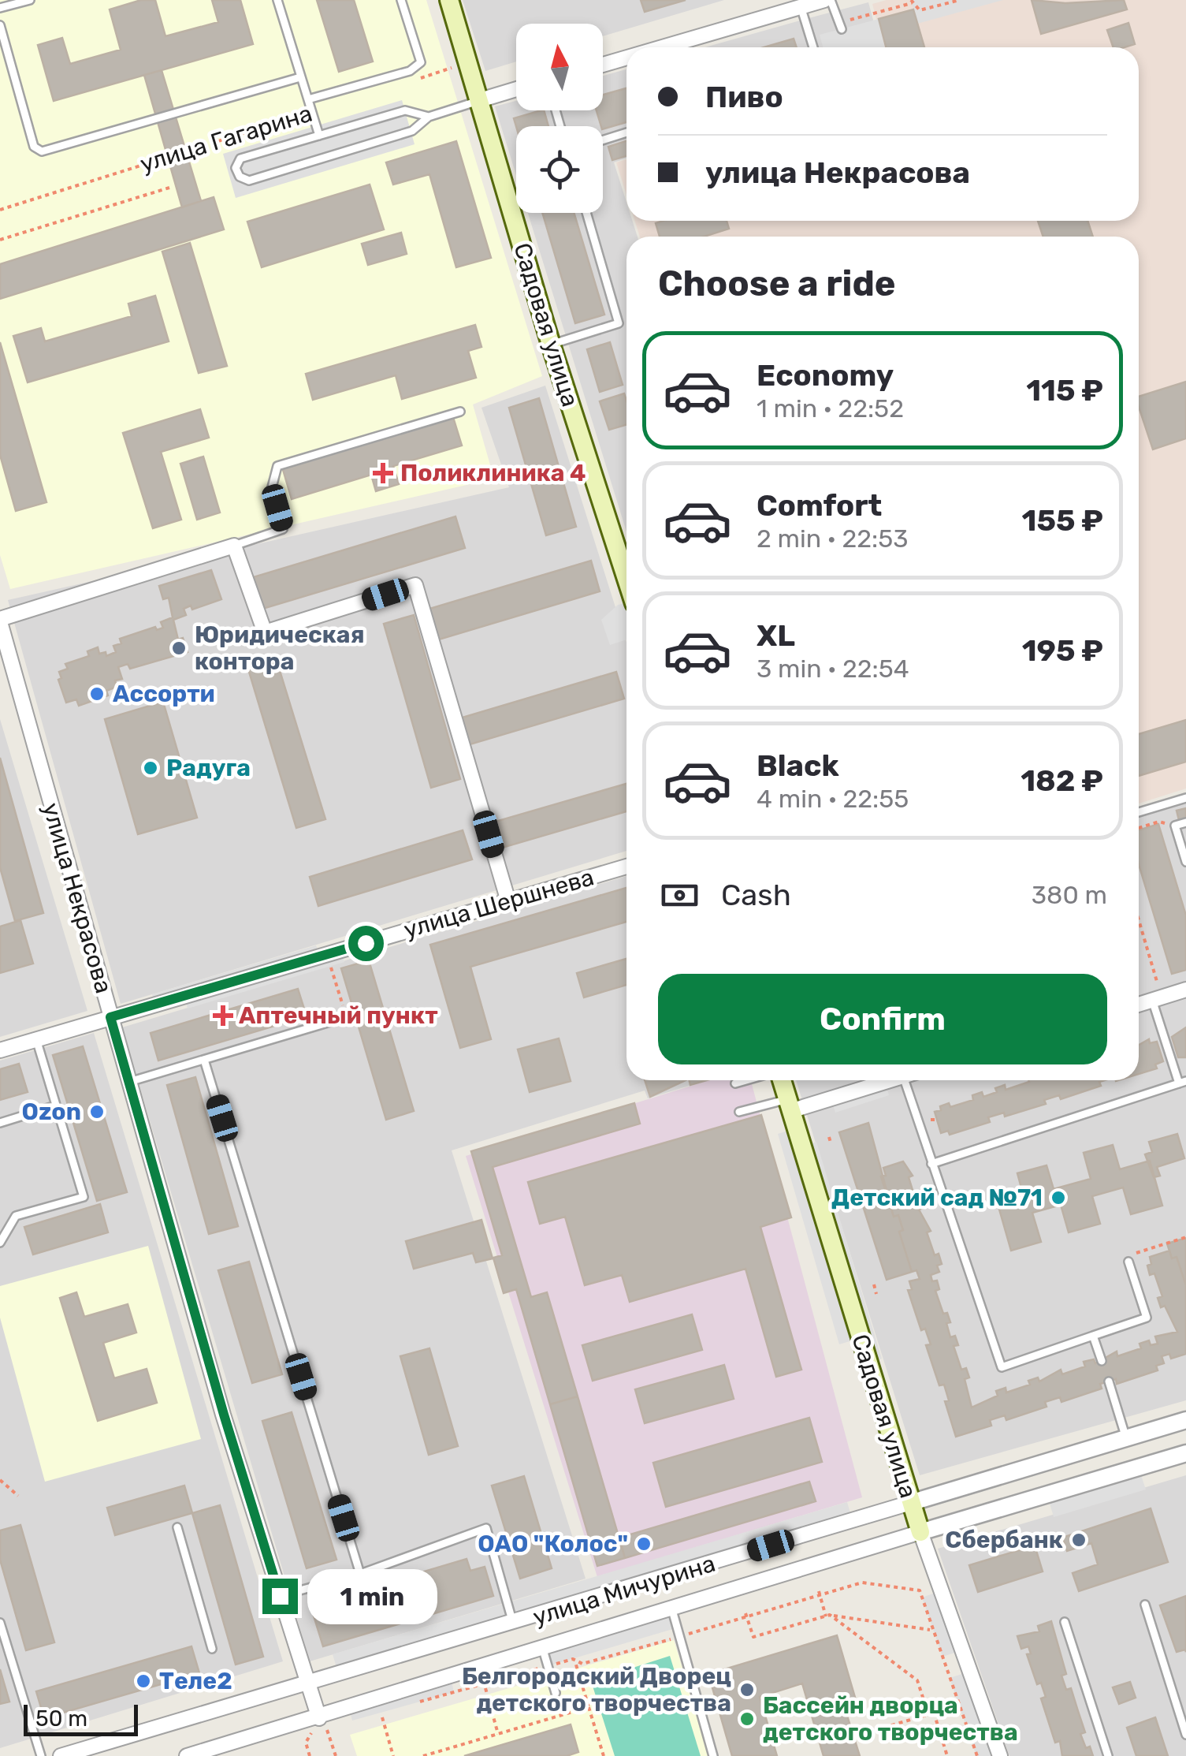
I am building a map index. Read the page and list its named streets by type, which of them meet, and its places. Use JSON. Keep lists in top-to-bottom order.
{
  "streets": {
    "main road": ["Садовая улица"],
    "street": ["улица Некрасова", "улица Шершнева", "улица Мичурина"],
    "path": ["улица Гагарина"]
  },
  "crossings": [
    ["Садовая улица", "улица Мичурина"],
    ["улица Некрасова", "улица Шершнева"],
    ["улица Некрасова", "улица Мичурина"]
  ],
  "places": {
    "health": ["Поликлиника 4", "Аптечный пункт"],
    "other": [
      "Юридическая контора",
      "Ассорти",
      "Радуга",
      "Ozon",
      "Детский сад №71",
      "Сбербанк",
      "ОАО \"Колос\"",
      "Теле2",
      "Белгородский Дворец детского творчества",
      "Бассейн дворца детского творчества"
    ]
  },
  "scale_bar": "50 m",
  "north": "top",
  "page": {
    "banner": ["Пиво", "улица Некрасова"],
    "heading": "Choose a ride",
    "list": [
      {
        "name": "Economy",
        "note": "1 min · 22:52",
        "value": "115 ₽"
      },
      {
        "name": "Comfort",
        "note": "2 min · 22:53",
        "value": "155 ₽"
      },
      {
        "name": "XL",
        "note": "3 min · 22:54",
        "value": "195 ₽"
      },
      {
        "name": "Black",
        "note": "4 min · 22:55",
        "value": "182 ₽"
      }
    ],
    "pay": ["Cash", "380 m"],
    "buttons": "Confirm",
    "bubble": "1 min",
    "scale": "50 m"
  }
}
